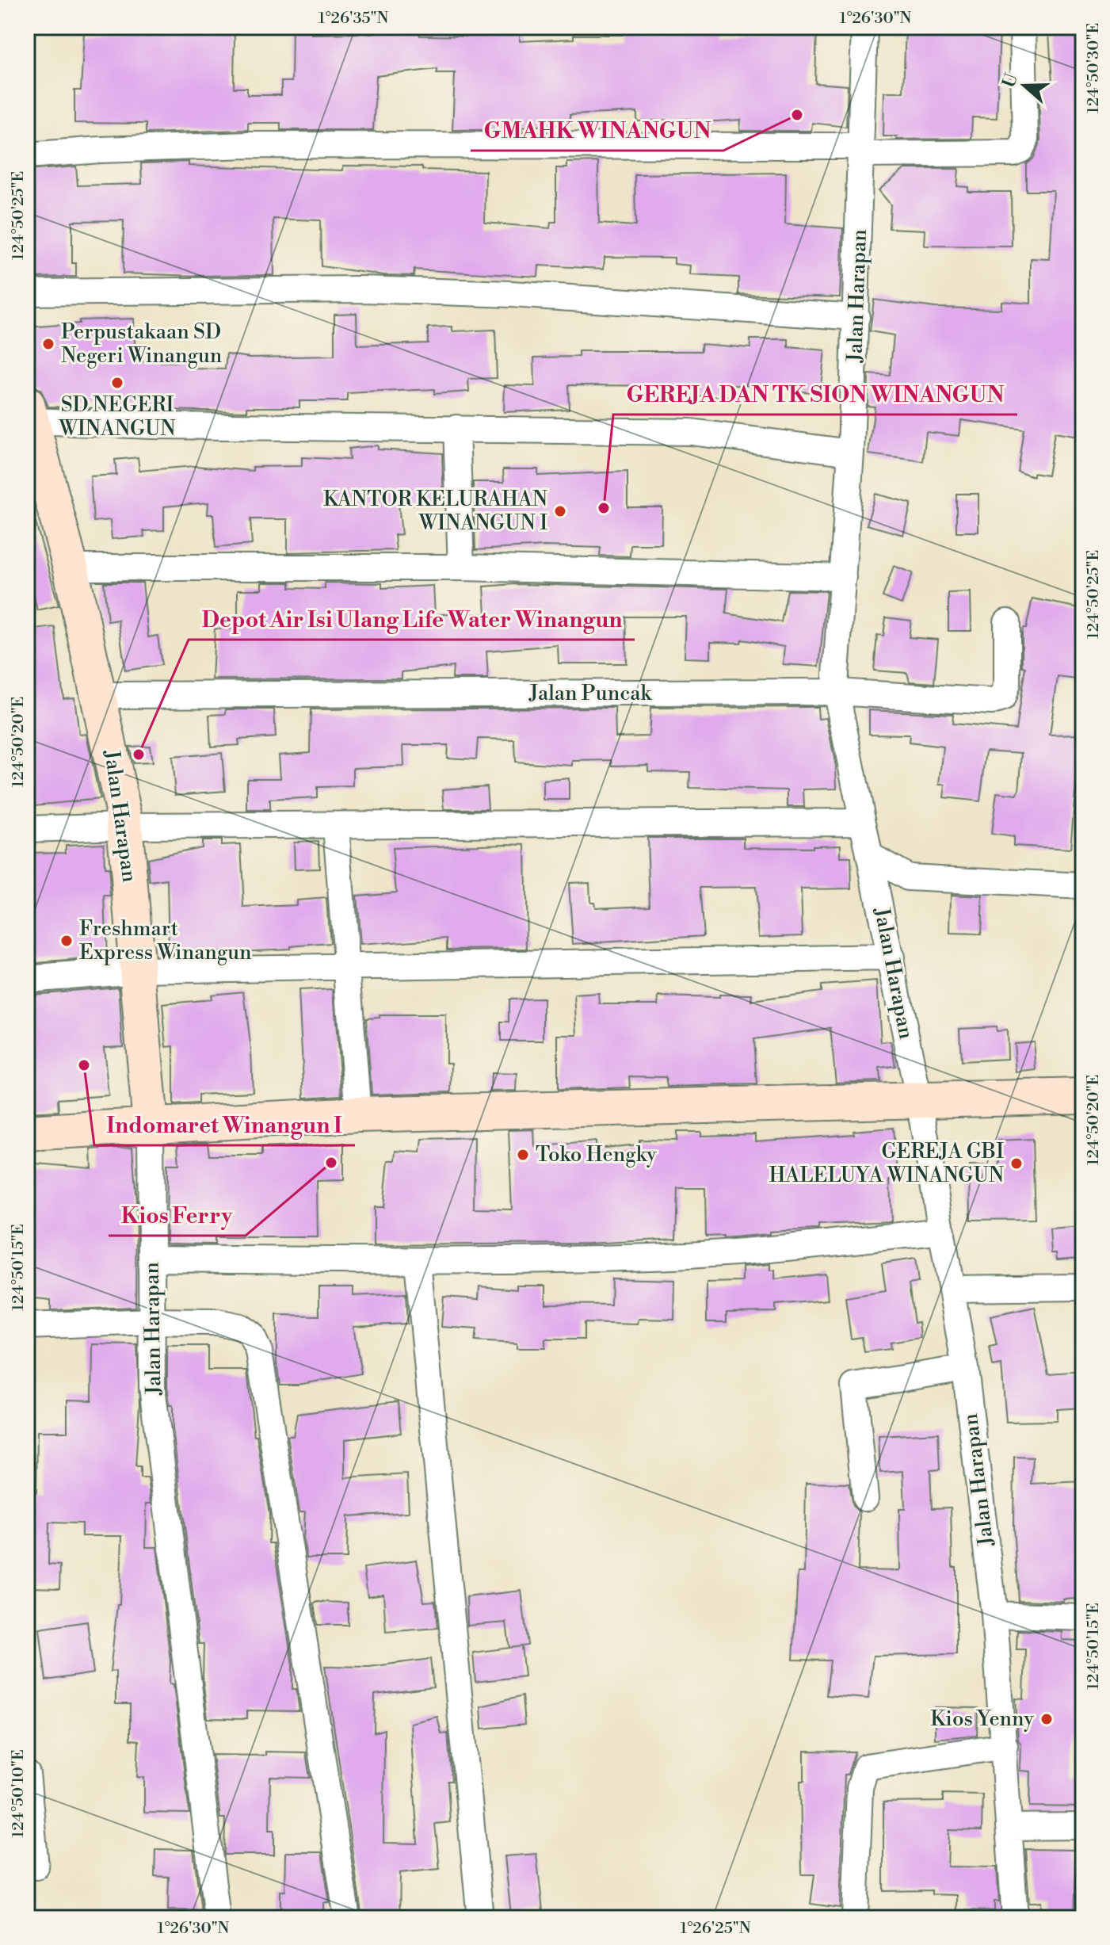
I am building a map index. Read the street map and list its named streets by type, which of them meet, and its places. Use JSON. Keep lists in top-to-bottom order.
{
  "streets": {
    "street": ["Jalan Harapan", "Jalan Puncak"]
  },
  "crossings": [
    ["Jalan Harapan", "Jalan Puncak"]
  ],
  "places": [
    "GMAHK WINANGUN",
    "Perpustakaan SD Negeri Winangun",
    "SD NEGERI WINANGUN",
    "GEREJA DAN TK SION WINANGUN",
    "KANTOR KELURAHAN WINANGUN I",
    "Depot Air Isi Ulang Life Water Winangun",
    "Freshmart Express Winangun",
    "Indomaret Winangun I",
    "Toko Hengky",
    "Kios Ferry",
    "GEREJA GBI HALELUYA WINANGUN",
    "Kios Yenny"
  ],
  "north": "left",
  "coordinates": [
    "1°26'35\"N",
    "1°26'30\"N",
    "124°50'30\"E",
    "124°50'25\"E",
    "124°50'20\"E",
    "124°50'15\"E",
    "124°50'10\"E",
    "1°26'25\"N"
  ]
}
